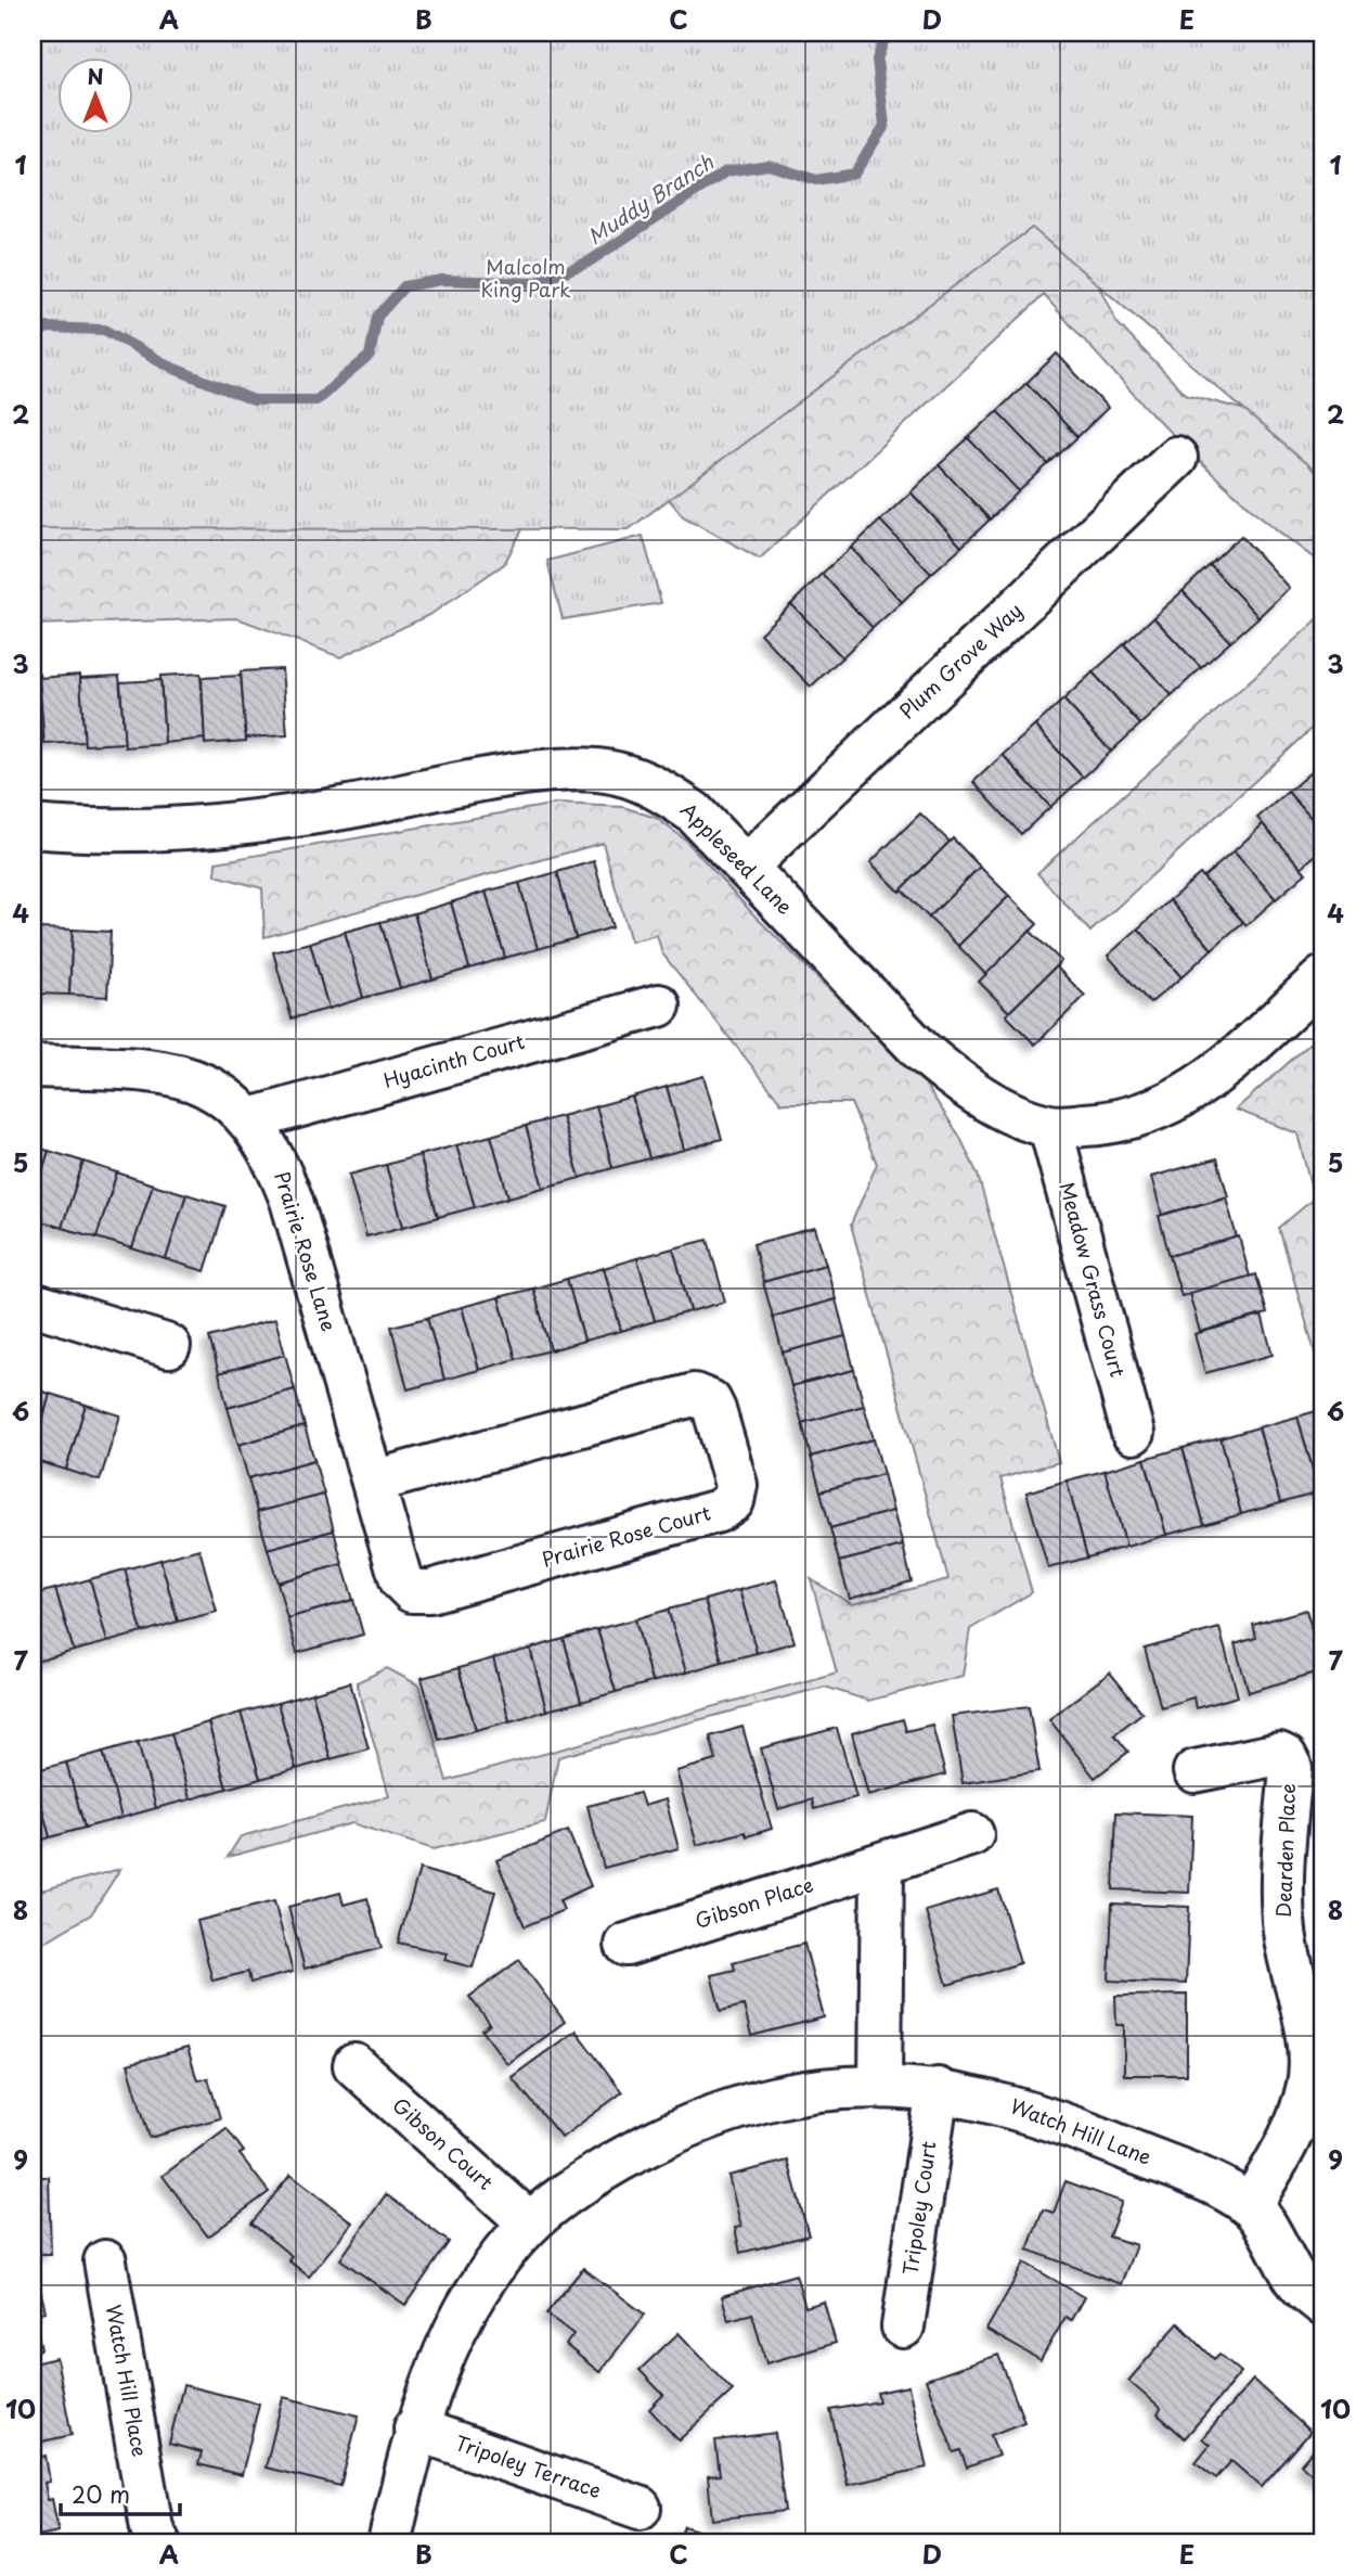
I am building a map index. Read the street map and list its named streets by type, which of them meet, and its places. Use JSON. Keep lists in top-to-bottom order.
{
  "streets": {
    "street": [
      "Plum Grove Way",
      "Appleseed Lane",
      "Hyacinth Court",
      "Prairie Rose Lane",
      "Meadow Grass Court",
      "Prairie Rose Court",
      "Dearden Place",
      "Gibson Place",
      "Watch Hill Lane",
      "Gibson Court",
      "Tripoley Court",
      "Watch Hill Place",
      "Tripoley Terrace"
    ]
  },
  "crossings": [
    ["Plum Grove Way", "Appleseed Lane"],
    ["Appleseed Lane", "Meadow Grass Court"],
    ["Hyacinth Court", "Prairie Rose Lane"],
    ["Prairie Rose Lane", "Prairie Rose Court"],
    ["Dearden Place", "Watch Hill Lane"],
    ["Watch Hill Lane", "Gibson Court"],
    ["Watch Hill Lane", "Tripoley Court"],
    ["Watch Hill Lane", "Tripoley Terrace"]
  ],
  "water": ["Muddy Branch"],
  "parks": ["Malcolm King Park"],
  "scale_bar": "20 m",
  "north": "top",
  "grid": {
    "columns": [
      "A",
      "B",
      "C",
      "D",
      "E"
    ],
    "rows": [
      "1",
      "2",
      "3",
      "4",
      "5",
      "6",
      "7",
      "8",
      "9",
      "10"
    ]
  }
}
